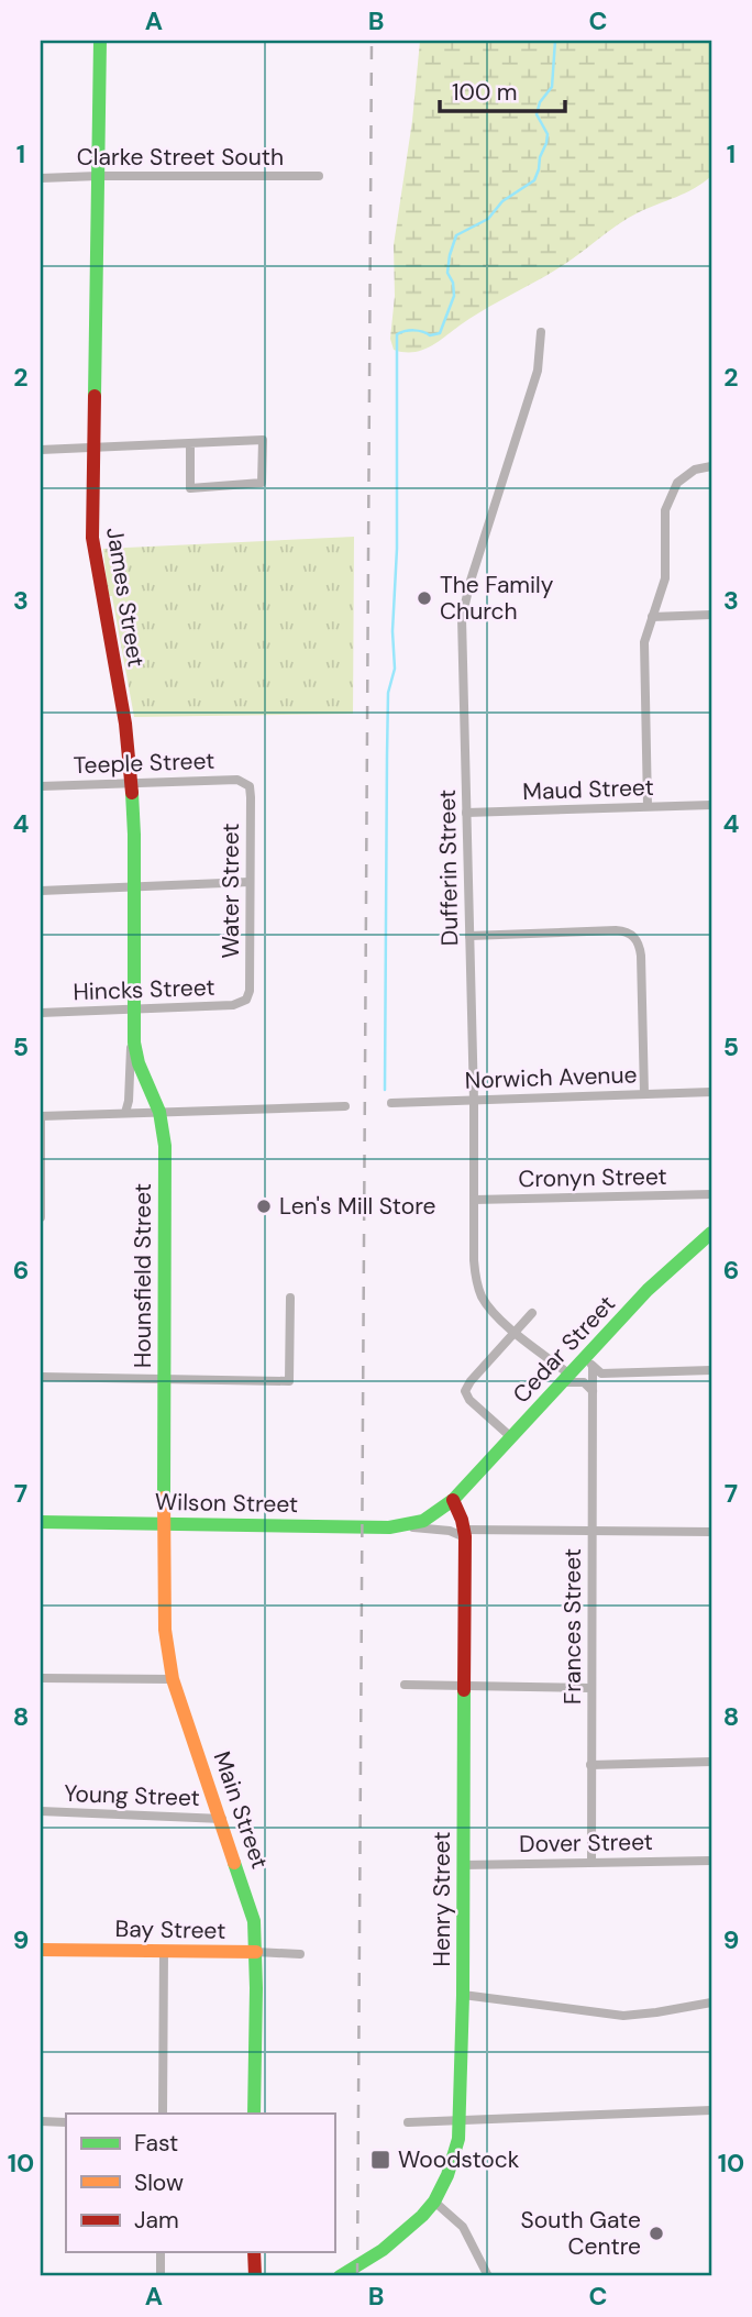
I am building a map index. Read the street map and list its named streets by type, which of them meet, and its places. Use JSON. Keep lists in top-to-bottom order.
{
  "streets": {
    "main road": [
      "James Street",
      "Hounsfield Street",
      "Cedar Street",
      "Wilson Street",
      "Main Street",
      "Henry Street",
      "Bay Street"
    ],
    "street": [
      "Clarke Street South",
      "Teeple Street",
      "Maud Street",
      "Dufferin Street",
      "Water Street",
      "Hincks Street",
      "Norwich Avenue",
      "Cronyn Street",
      "Frances Street",
      "Young Street",
      "Dover Street"
    ]
  },
  "crossings": [
    ["Clarke Street South", "James Street"],
    ["James Street", "Teeple Street"],
    ["James Street", "Hincks Street"],
    ["James Street", "Hounsfield Street"],
    ["Teeple Street", "Water Street"],
    ["Maud Street", "Dufferin Street"],
    ["Dufferin Street", "Norwich Avenue"],
    ["Dufferin Street", "Cronyn Street"],
    ["Dufferin Street", "Cedar Street"],
    ["Water Street", "Hincks Street"],
    ["Hounsfield Street", "Wilson Street"],
    ["Hounsfield Street", "Main Street"],
    ["Cedar Street", "Wilson Street"],
    ["Cedar Street", "Frances Street"],
    ["Cedar Street", "Henry Street"],
    ["Wilson Street", "Frances Street"],
    ["Wilson Street", "Main Street"],
    ["Wilson Street", "Henry Street"],
    ["Frances Street", "Dover Street"],
    ["Young Street", "Main Street"],
    ["Main Street", "Bay Street"],
    ["Dover Street", "Henry Street"]
  ],
  "places": {
    "other": ["The Family Church", "Len's Mill Store", "South Gate Centre"],
    "transit": ["Woodstock"]
  },
  "legend": ["Fast", "Slow", "Jam"],
  "scale_bar": "100 m",
  "grid": {
    "columns": ["A", "B", "C"],
    "rows": [
      "1",
      "2",
      "3",
      "4",
      "5",
      "6",
      "7",
      "8",
      "9",
      "10"
    ]
  }
}
